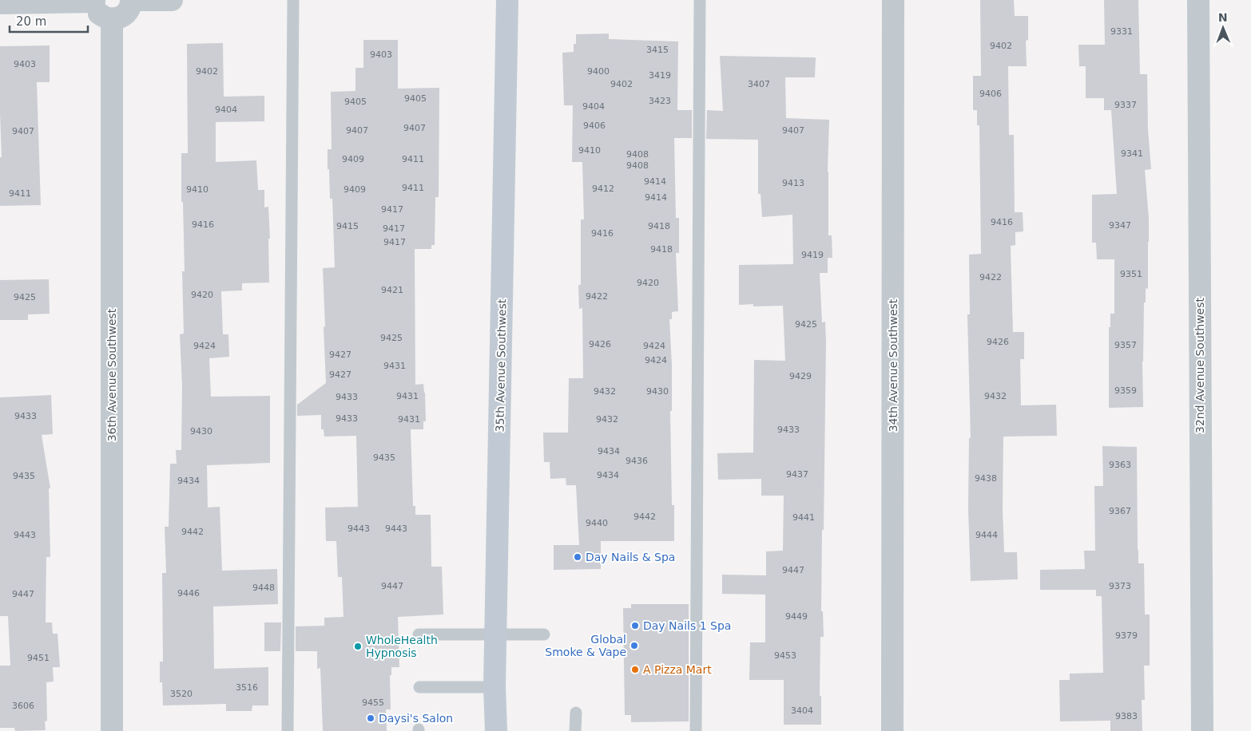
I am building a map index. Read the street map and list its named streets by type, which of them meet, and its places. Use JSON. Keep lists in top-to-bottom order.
{
  "streets": {
    "main road": ["35th Avenue Southwest"],
    "street": ["34th Avenue Southwest", "32nd Avenue Southwest", "36th Avenue Southwest"]
  },
  "places": [
    "Day Nails & Spa",
    "Day Nails 1 Spa",
    "Global Smoke & Vape",
    "WholeHealth Hypnosis",
    "A Pizza Mart",
    "Daysi's Salon"
  ],
  "house_numbers": [
    "9331",
    "9402",
    "3415",
    "9403",
    "9403",
    "9402",
    "9400",
    "3419",
    "9402",
    "3407",
    "9406",
    "9405",
    "3423",
    "9405",
    "9337",
    "9404",
    "9404",
    "9406",
    "9407",
    "9407",
    "9407",
    "9407",
    "9410",
    "9341",
    "9408",
    "9409",
    "9411",
    "9408",
    "9414",
    "9413",
    "9411",
    "9412",
    "9410",
    "9409",
    "9411",
    "9414",
    "9417",
    "9416",
    "9416",
    "9347",
    "9415",
    "9418",
    "9417",
    "9416",
    "9417",
    "9418",
    "9419",
    "9351",
    "9422",
    "9420",
    "9421",
    "9420",
    "9422",
    "9425",
    "9425",
    "9425",
    "9426",
    "9426",
    "9357",
    "9424",
    "9424",
    "9427",
    "9424",
    "9431",
    "9427",
    "9429",
    "9359",
    "9432",
    "9430",
    "9431",
    "9432",
    "9433",
    "9433",
    "9433",
    "9431",
    "9432",
    "9433",
    "9430",
    "9434",
    "9435",
    "9436",
    "9363",
    "9437",
    "9434",
    "9435",
    "9438",
    "9434",
    "9367",
    "9442",
    "9441",
    "9440",
    "9443",
    "9443",
    "9442",
    "9443",
    "9444",
    "9447",
    "9447",
    "9373",
    "9448",
    "9446",
    "9447",
    "9449",
    "9379",
    "9453",
    "9451",
    "3516",
    "3520",
    "9455",
    "3606",
    "3404",
    "9383"
  ],
  "scale_bar": "20 m",
  "north": "top"
}
